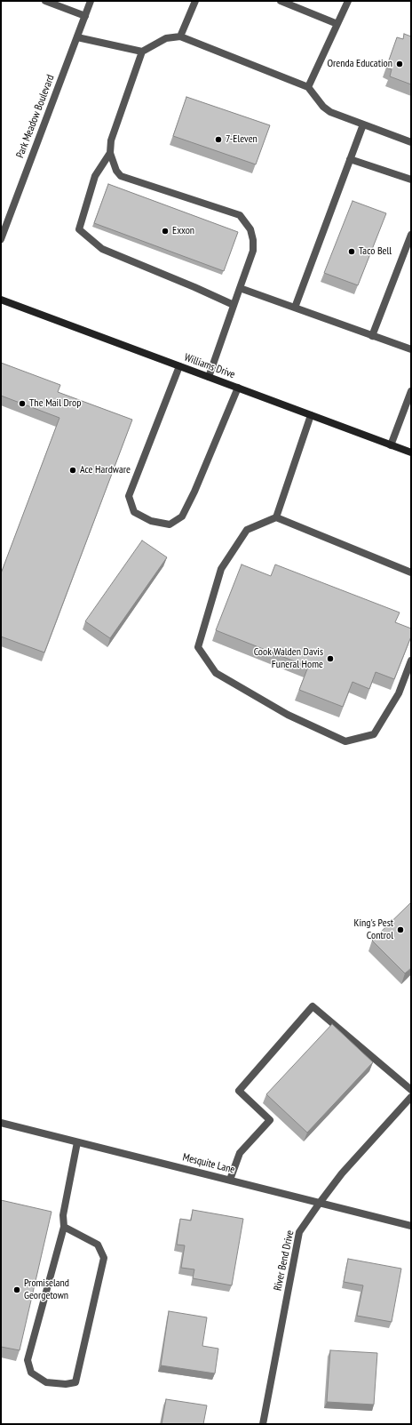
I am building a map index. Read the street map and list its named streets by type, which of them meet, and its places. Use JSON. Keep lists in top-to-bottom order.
{
  "streets": {
    "main road": ["Williams Drive"],
    "street": ["Park Meadow Boulevard", "Mesquite Lane", "River Bend Drive"]
  },
  "crossings": [
    ["Mesquite Lane", "River Bend Drive"]
  ],
  "places": [
    "Orenda Education",
    "7-Eleven",
    "Exxon",
    "Taco Bell",
    "The Mail Drop",
    "Ace Hardware",
    "Cook Walden Davis Funeral Home",
    "King's Pest Control",
    "Promiseland Georgetown"
  ]
}
